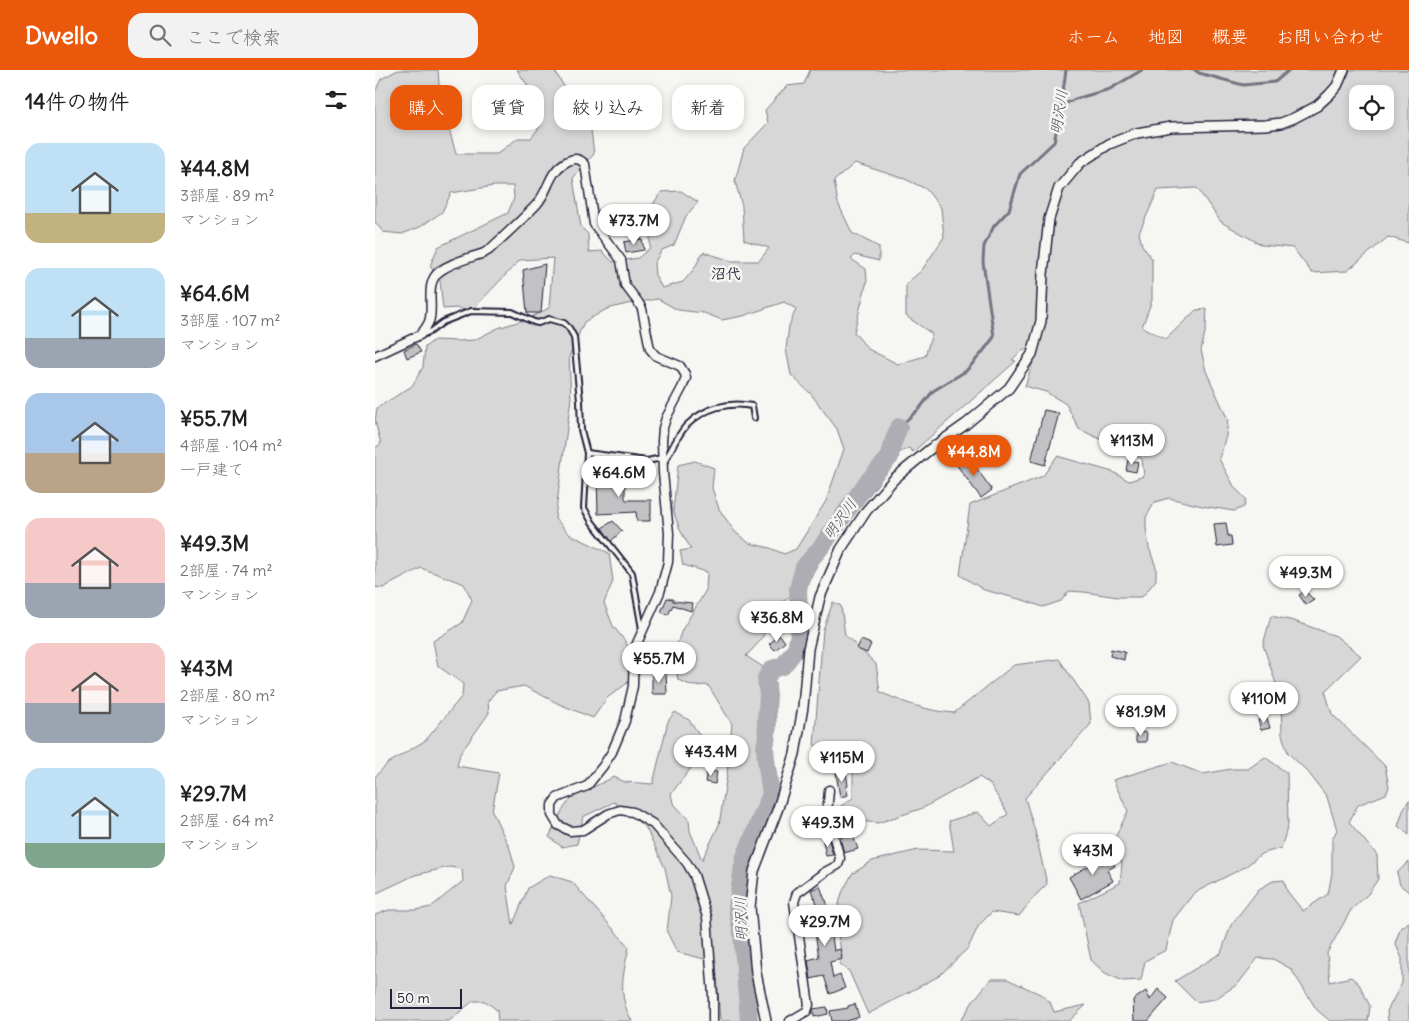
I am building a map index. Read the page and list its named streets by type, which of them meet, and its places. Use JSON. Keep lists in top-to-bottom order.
{
  "districts": ["沼代"],
  "water": ["明沢川"],
  "scale_bar": "50 m",
  "page": {
    "header": "Dwello",
    "search": "ここで検索",
    "nav": [
      "ホーム",
      "地図",
      "概要",
      "お問い合わせ"
    ],
    "heading": "14件の物件",
    "chip": [
      "購入",
      "賃貸",
      "絞り込み",
      "新着"
    ],
    "list": [
      {
        "name": "¥44.8M",
        "note": "3部屋 · 89 m² · マンション"
      },
      {
        "name": "¥64.6M",
        "note": "3部屋 · 107 m² · マンション"
      },
      {
        "name": "¥55.7M",
        "note": "4部屋 · 104 m² · 一戸建て"
      },
      {
        "name": "¥49.3M",
        "note": "2部屋 · 74 m² · マンション"
      },
      {
        "name": "¥43M",
        "note": "2部屋 · 80 m² · マンション"
      },
      {
        "name": "¥29.7M",
        "note": "2部屋 · 64 m² · マンション"
      }
    ],
    "price": [
      "¥73.7M",
      "¥113M",
      "¥44.8M",
      "¥64.6M",
      "¥49.3M",
      "¥36.8M",
      "¥55.7M",
      "¥110M",
      "¥81.9M",
      "¥43.4M",
      "¥115M",
      "¥49.3M",
      "¥43M",
      "¥29.7M"
    ],
    "scale": "50 m"
  }
}
